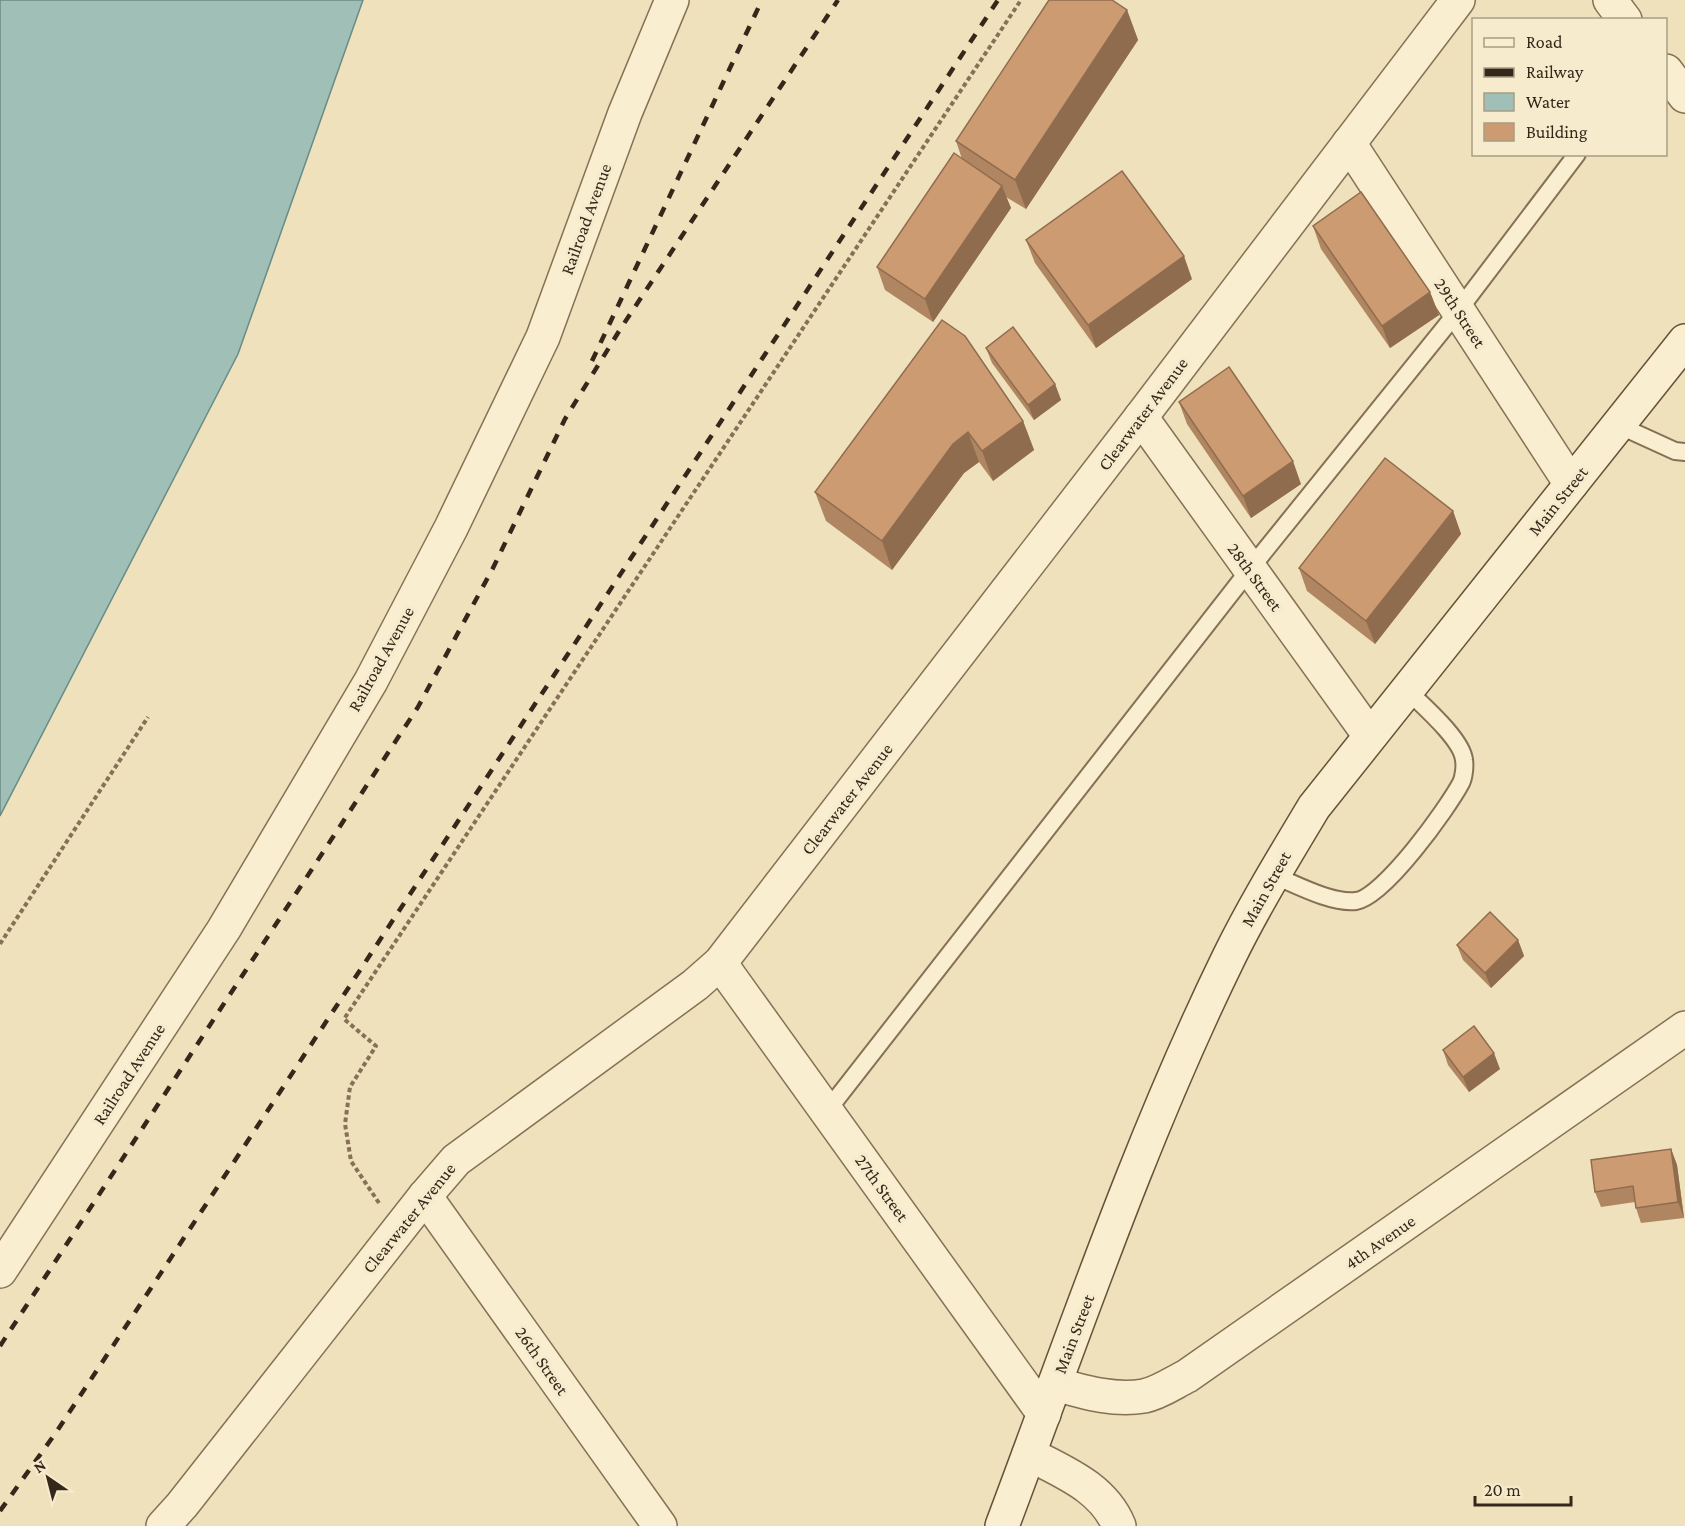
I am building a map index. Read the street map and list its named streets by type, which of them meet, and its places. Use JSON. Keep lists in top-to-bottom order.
{
  "streets": {
    "street": [
      "Railroad Avenue",
      "29th Street",
      "Clearwater Avenue",
      "Main Street",
      "28th Street",
      "27th Street",
      "4th Avenue",
      "26th Street"
    ]
  },
  "crossings": [
    ["29th Street", "Clearwater Avenue"],
    ["29th Street", "Main Street"],
    ["Clearwater Avenue", "28th Street"],
    ["Clearwater Avenue", "27th Street"],
    ["Clearwater Avenue", "26th Street"],
    ["Main Street", "28th Street"],
    ["Main Street", "27th Street"],
    ["Main Street", "4th Avenue"],
    ["27th Street", "4th Avenue"]
  ],
  "legend": [
    "Road",
    "Railway",
    "Water",
    "Building"
  ],
  "scale_bar": "20 m",
  "north": "top left"
}
